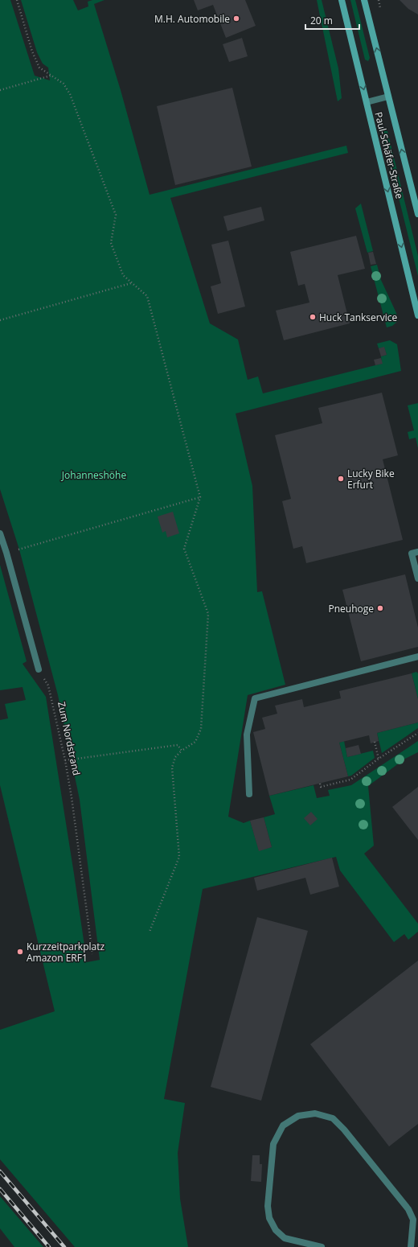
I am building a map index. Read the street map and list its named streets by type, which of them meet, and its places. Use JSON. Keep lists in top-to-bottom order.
{
  "streets": {
    "main road": ["Paul-Schäfer-Straße"],
    "path": ["Zum Nordstrand"]
  },
  "parks": ["Johanneshöhe"],
  "places": [
    "M.H. Automobile",
    "Huck Tankservice",
    "Lucky Bike Erfurt",
    "Pneuhoge",
    "Kurzzeitparkplatz Amazon ERF1"
  ],
  "scale_bar": "20 m"
}
